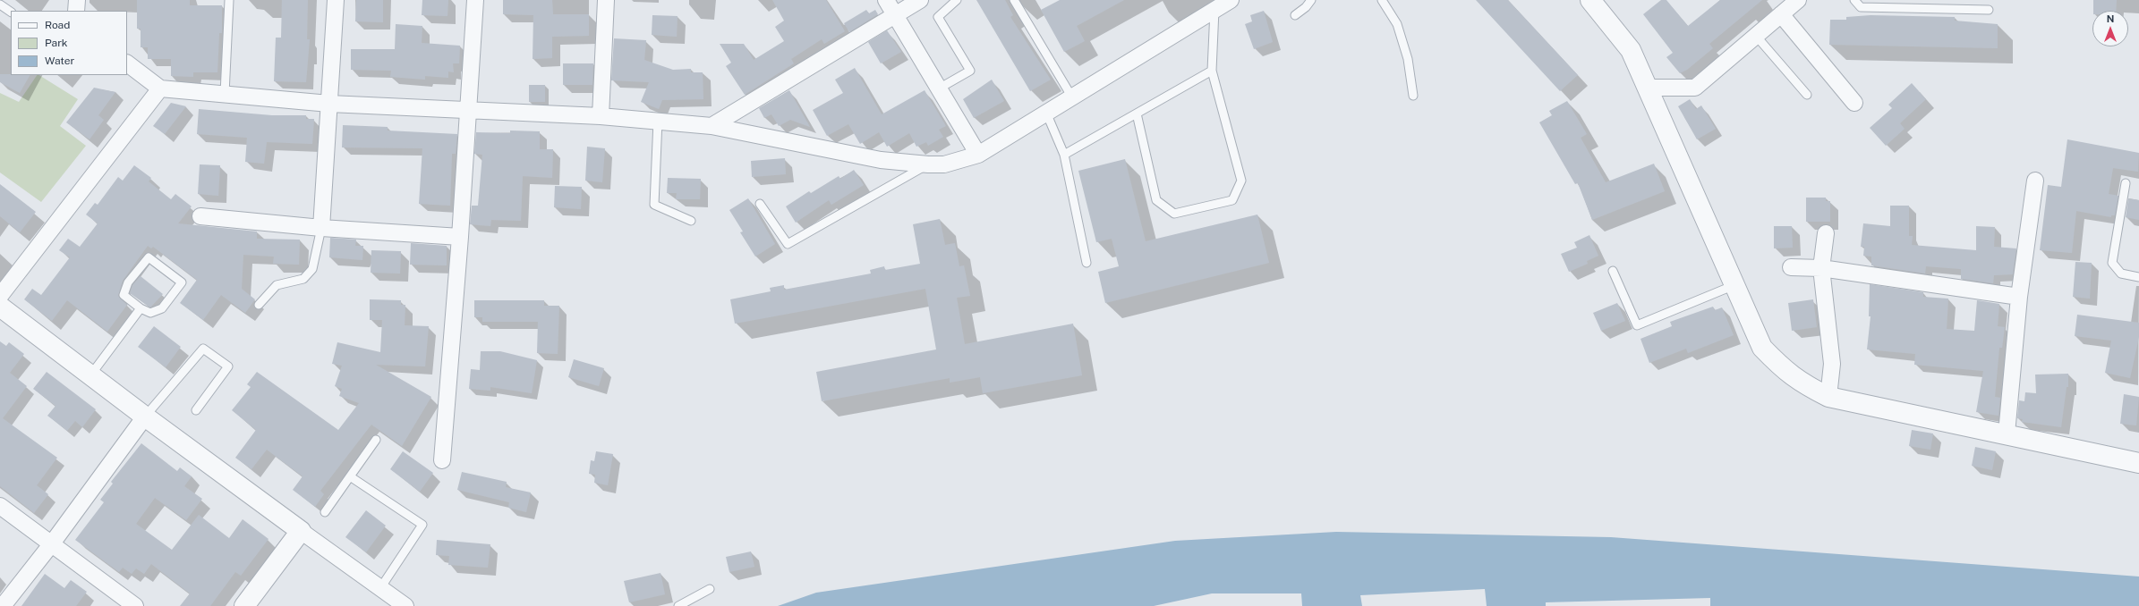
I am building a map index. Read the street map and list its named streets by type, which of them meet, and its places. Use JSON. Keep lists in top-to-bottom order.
{
  "legend": ["Road", "Park", "Water"],
  "north": "top"
}
